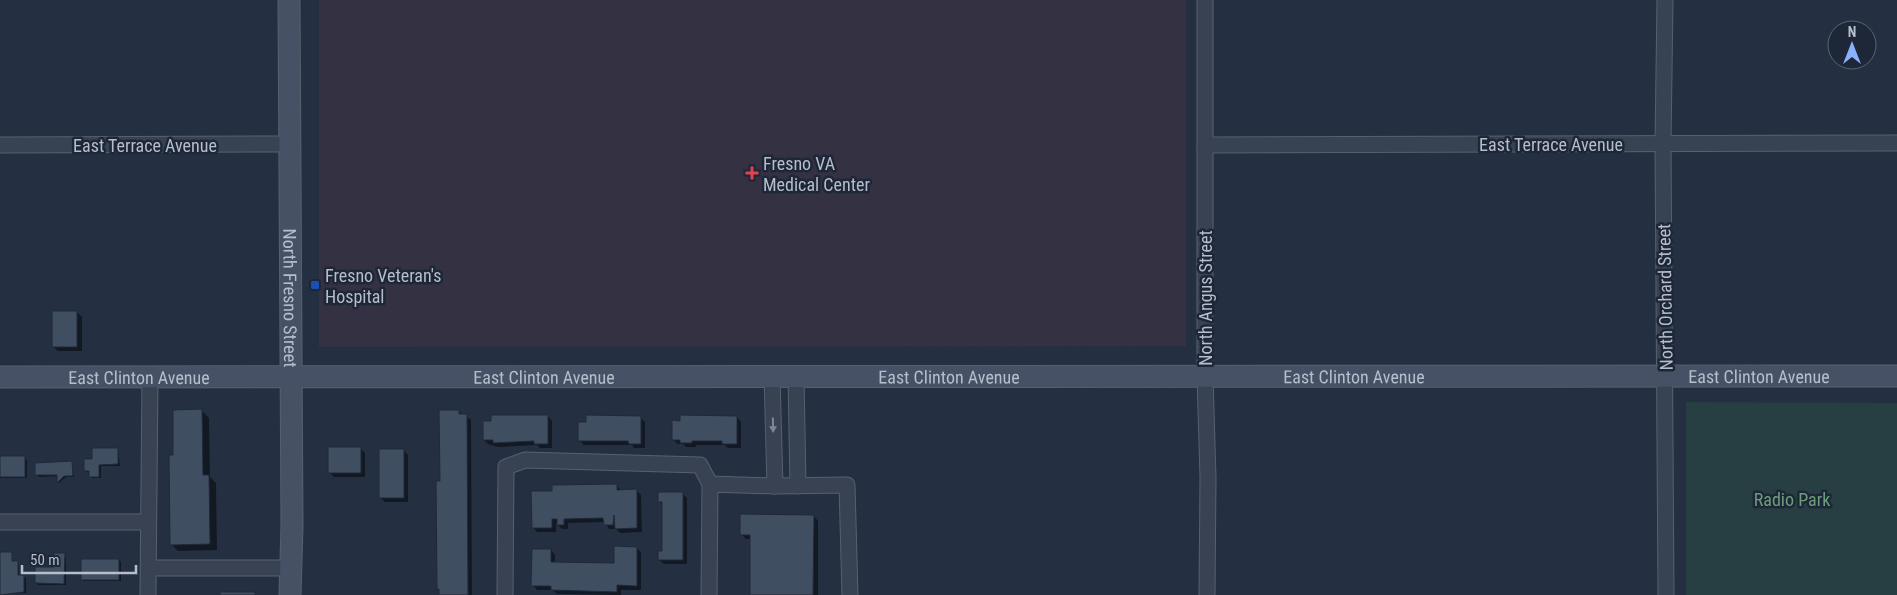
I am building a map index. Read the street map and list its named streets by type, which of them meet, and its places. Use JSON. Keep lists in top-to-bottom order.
{
  "streets": {
    "main road": ["North Fresno Street", "East Clinton Avenue"],
    "street": ["East Terrace Avenue", "North Orchard Street", "North Angus Street"]
  },
  "crossings": [
    ["East Terrace Avenue", "North Orchard Street"],
    ["East Terrace Avenue", "North Fresno Street"],
    ["East Terrace Avenue", "North Angus Street"],
    ["North Orchard Street", "East Clinton Avenue"],
    ["North Fresno Street", "East Clinton Avenue"],
    ["North Angus Street", "East Clinton Avenue"]
  ],
  "parks": ["Radio Park"],
  "places": {
    "health": ["Fresno VA Medical Center"],
    "transit": ["Fresno Veteran's Hospital"]
  },
  "scale_bar": "50 m",
  "north": "top"
}
